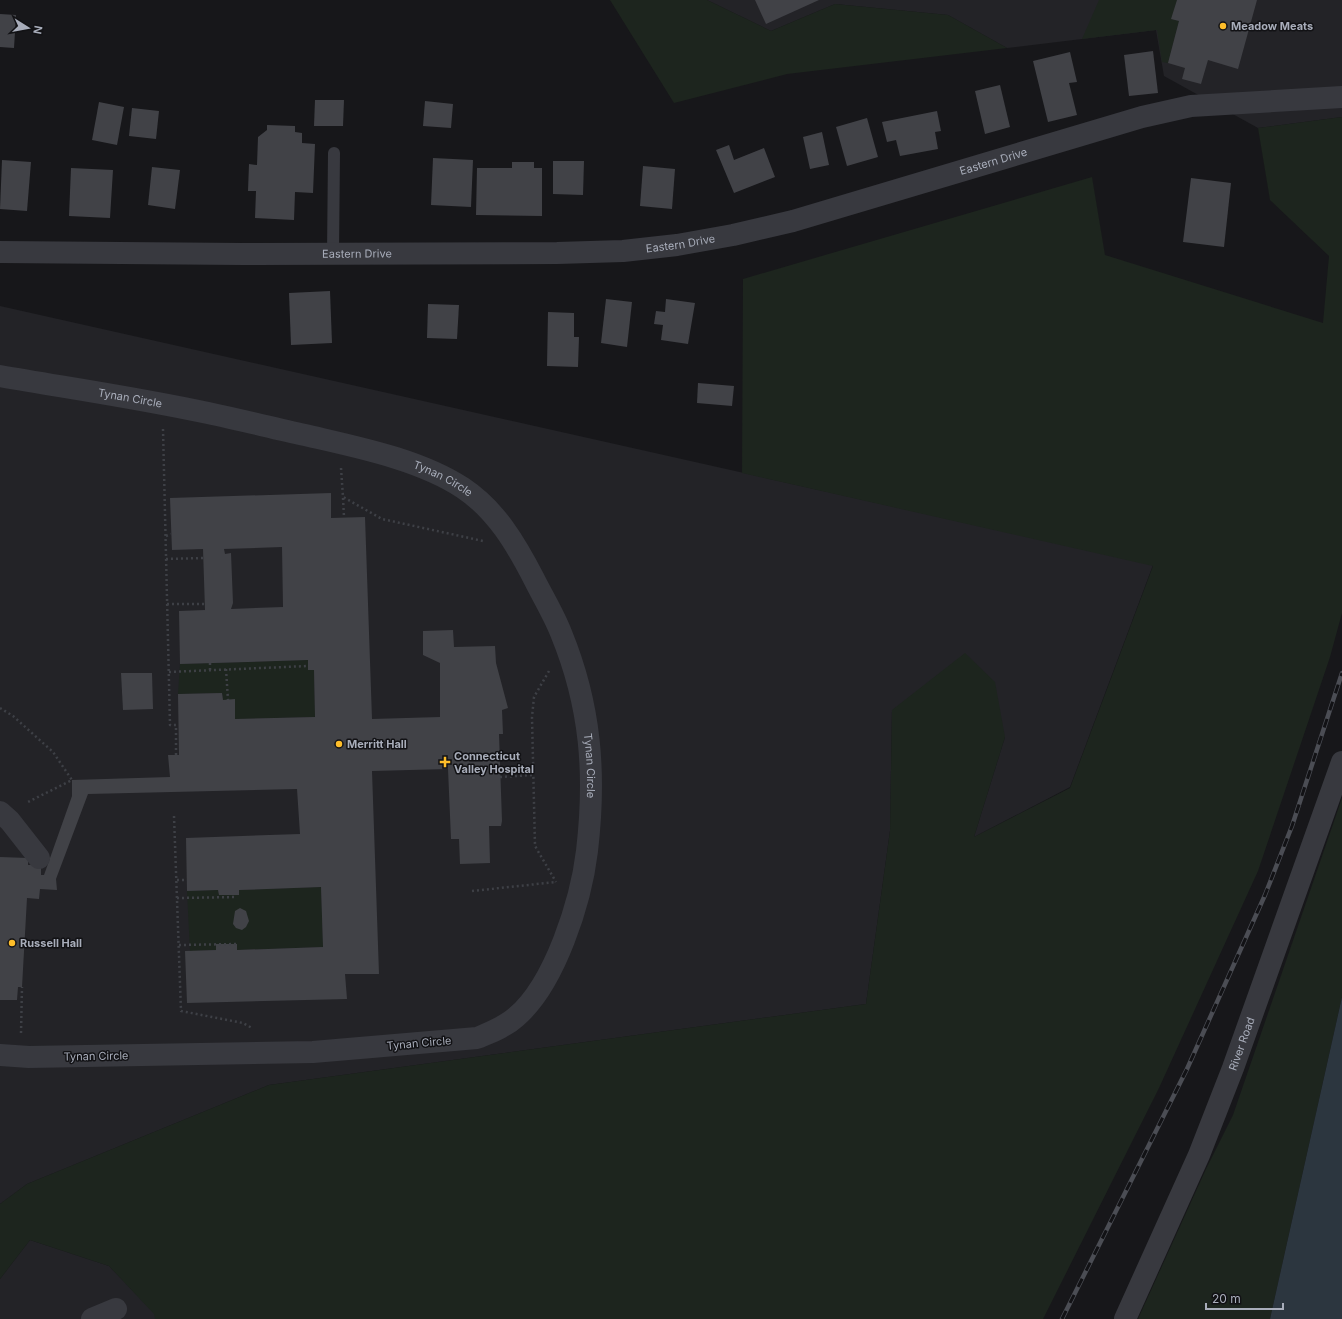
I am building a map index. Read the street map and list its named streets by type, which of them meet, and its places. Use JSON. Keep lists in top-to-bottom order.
{
  "streets": {
    "street": ["Eastern Drive", "Tynan Circle", "River Road"]
  },
  "places": {
    "other": ["Meadow Meats", "Merritt Hall", "Russell Hall"],
    "health": ["Connecticut Valley Hospital"]
  },
  "scale_bar": "20 m",
  "north": "right"
}
